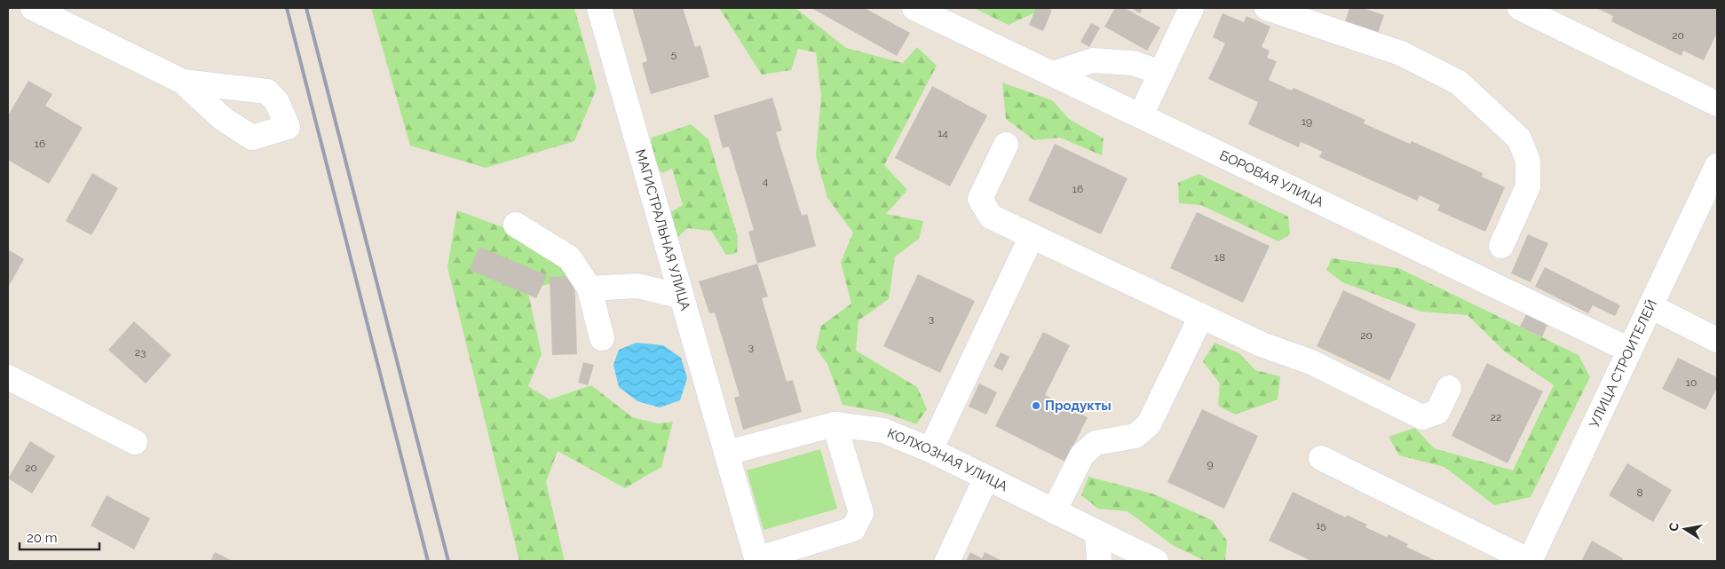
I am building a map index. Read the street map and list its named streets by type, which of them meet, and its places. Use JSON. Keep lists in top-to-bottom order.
{
  "streets": {
    "street": [
      "БОРОВАЯ УЛИЦА",
      "МАГИСТРАЛЬНАЯ УЛИЦА",
      "УЛИЦА СТРОИТЕЛЕЙ",
      "КОЛХОЗНАЯ УЛИЦА"
    ]
  },
  "crossings": [
    ["БОРОВАЯ УЛИЦА", "УЛИЦА СТРОИТЕЛЕЙ"],
    ["МАГИСТРАЛЬНАЯ УЛИЦА", "КОЛХОЗНАЯ УЛИЦА"]
  ],
  "places": ["Продукты"],
  "house_numbers": [
    "20",
    "5",
    "19",
    "14",
    "16",
    "4",
    "16",
    "18",
    "3",
    "20",
    "3",
    "23",
    "10",
    "22",
    "9",
    "20",
    "8",
    "15"
  ],
  "scale_bar": "20 m",
  "north": "left"
}
